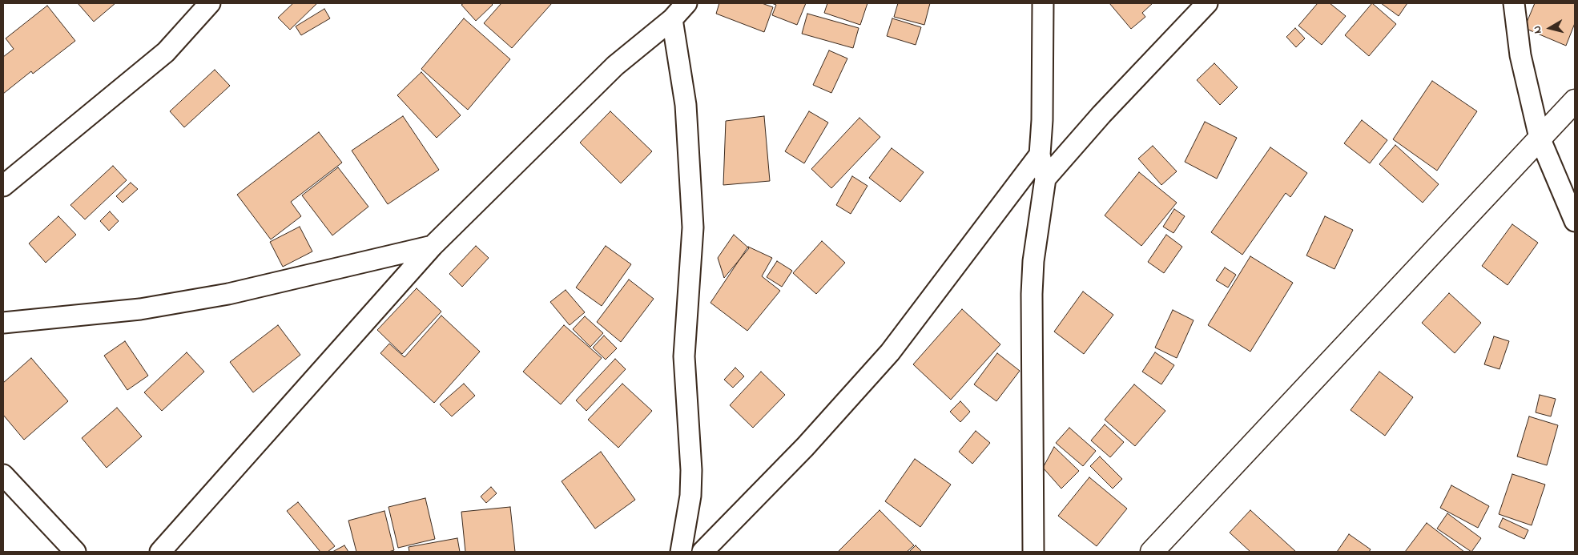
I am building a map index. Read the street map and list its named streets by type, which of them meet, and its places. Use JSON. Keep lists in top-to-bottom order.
{
  "north": "left"
}
